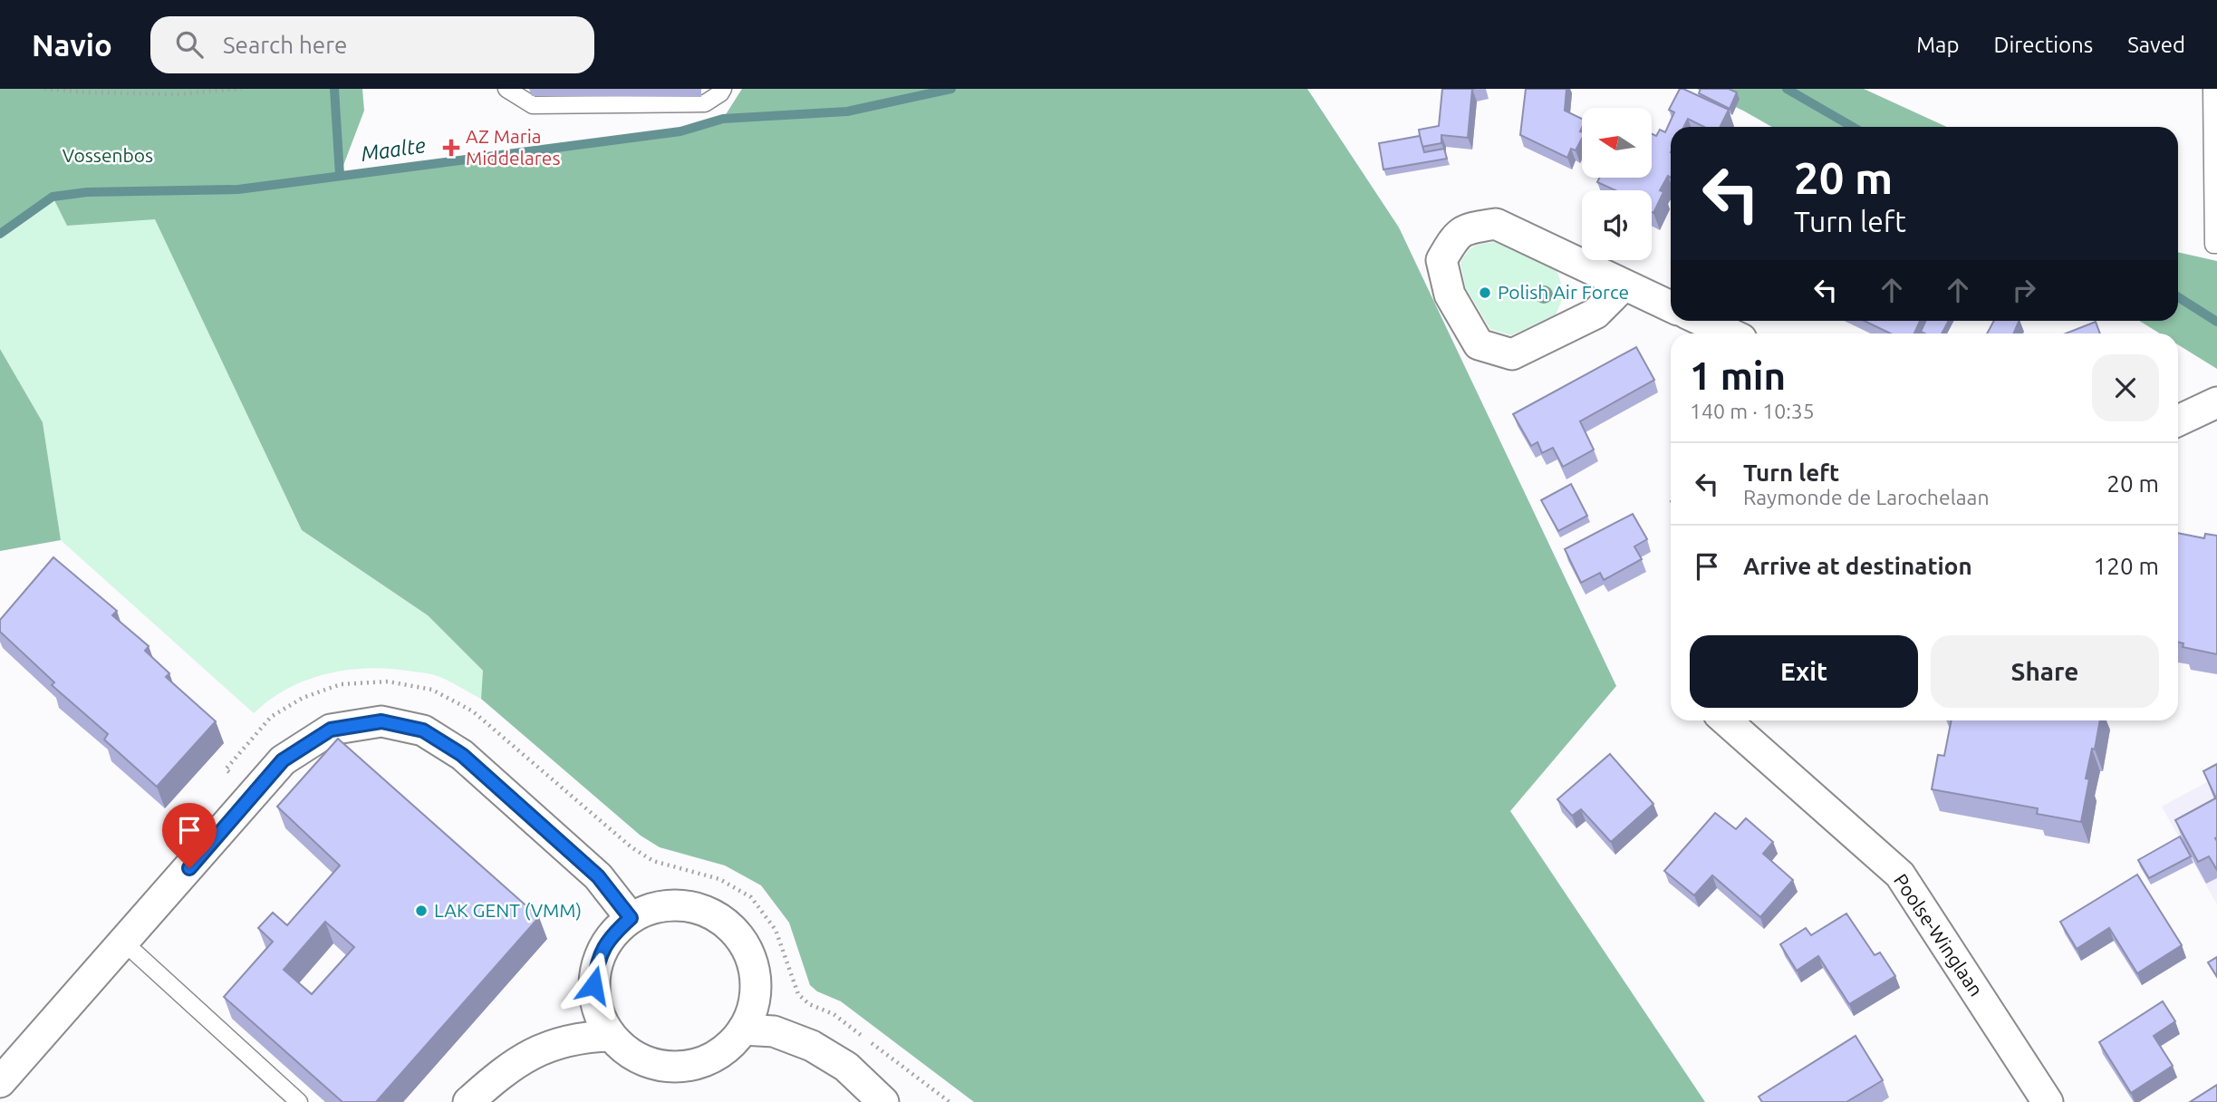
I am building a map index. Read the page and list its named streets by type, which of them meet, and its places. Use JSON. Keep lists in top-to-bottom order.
{
  "streets": {
    "street": ["Poolse-Winglaan"]
  },
  "water": ["Maalte"],
  "parks": ["Vossenbos"],
  "places": {
    "health": ["AZ Maria Middelares"],
    "other": ["Polish Air Force", "LAK GENT (VMM)"]
  },
  "north": "left",
  "page": {
    "header": "Navio",
    "search": "Search here",
    "nav": ["Map", "Directions", "Saved"],
    "turn": ["20 m", "Turn left"],
    "heading": ["1 min", "140 m · 10:35"],
    "list": [
      {
        "name": "Turn left",
        "note": "Raymonde de Larochelaan",
        "value": "20 m"
      },
      {
        "name": "Arrive at destination",
        "value": "120 m"
      }
    ],
    "buttons": ["Exit", "Share"]
  }
}
